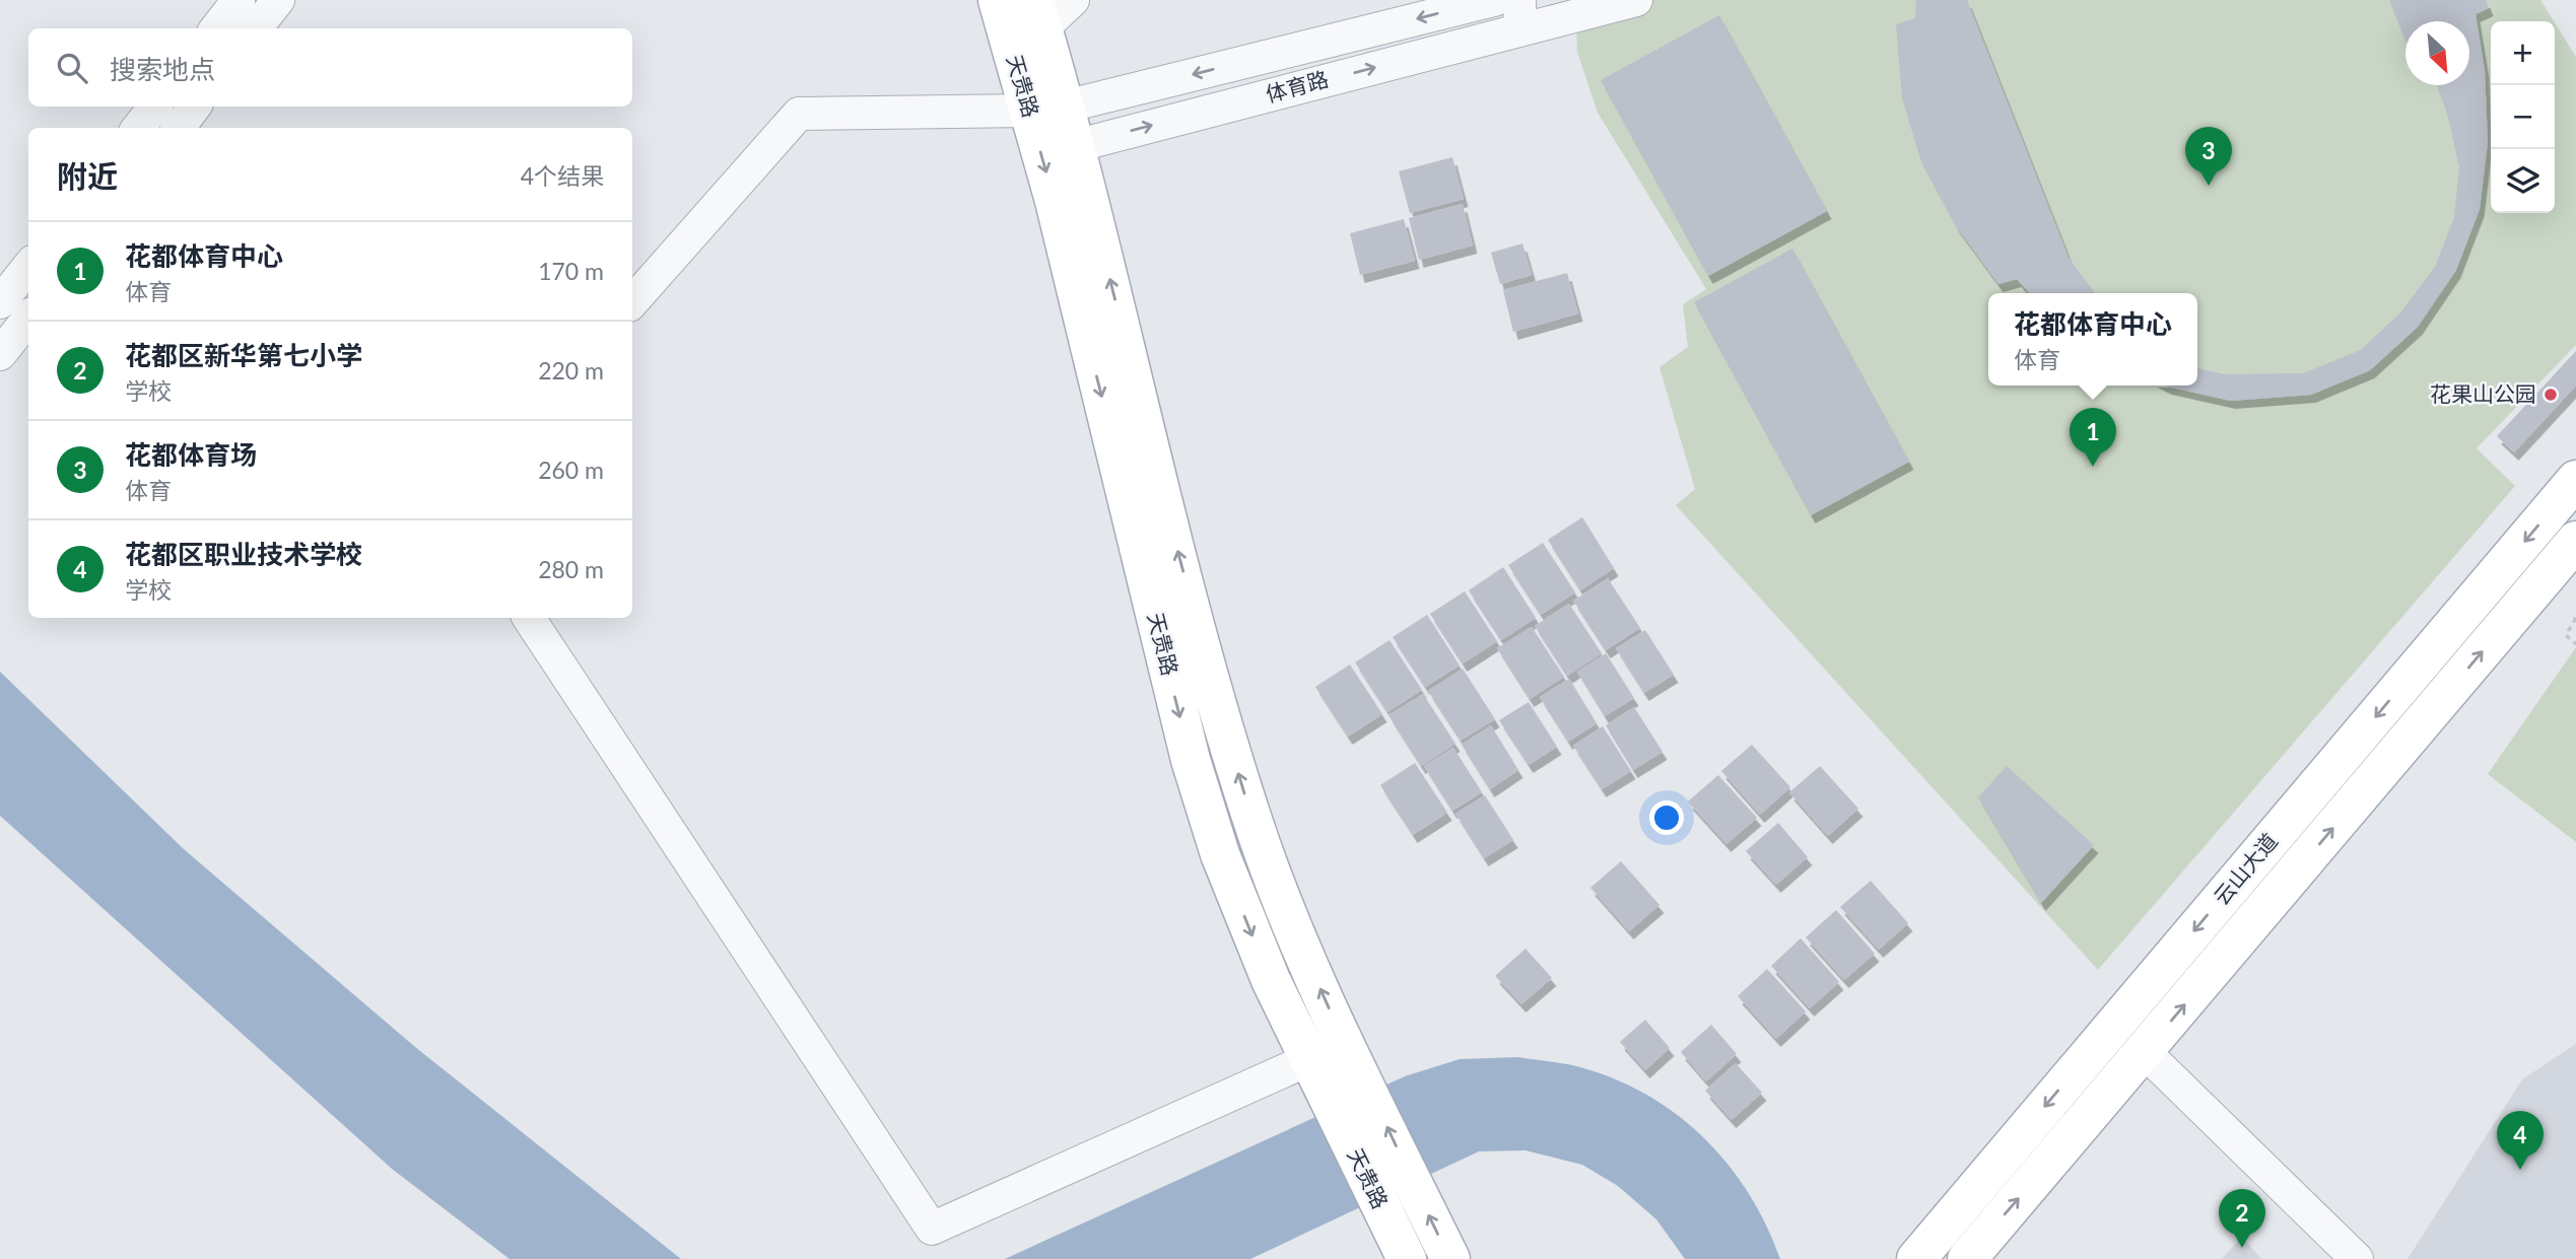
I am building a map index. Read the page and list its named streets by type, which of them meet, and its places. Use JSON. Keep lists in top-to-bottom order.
{
  "streets": {
    "main road": ["天贵路", "云山大道"],
    "street": ["体育路"]
  },
  "crossings": [
    ["天贵路", "体育路"]
  ],
  "places": ["花果山公园"],
  "north": "bottom right",
  "page": {
    "map_buttons": ["+", "−"],
    "search": "搜索地点",
    "pins": [
      "3",
      "1",
      "4",
      "2"
    ],
    "heading": ["附近", "4个结果"],
    "list": [
      {
        "mark": "1",
        "name": "花都体育中心",
        "note": "体育",
        "value": "170 m"
      },
      {
        "mark": "2",
        "name": "花都区新华第七小学",
        "note": "学校",
        "value": "220 m"
      },
      {
        "mark": "3",
        "name": "花都体育场",
        "note": "体育",
        "value": "260 m"
      },
      {
        "mark": "4",
        "name": "花都区职业技术学校",
        "note": "学校",
        "value": "280 m"
      }
    ],
    "popup": ["花都体育中心", "体育"]
  }
}
